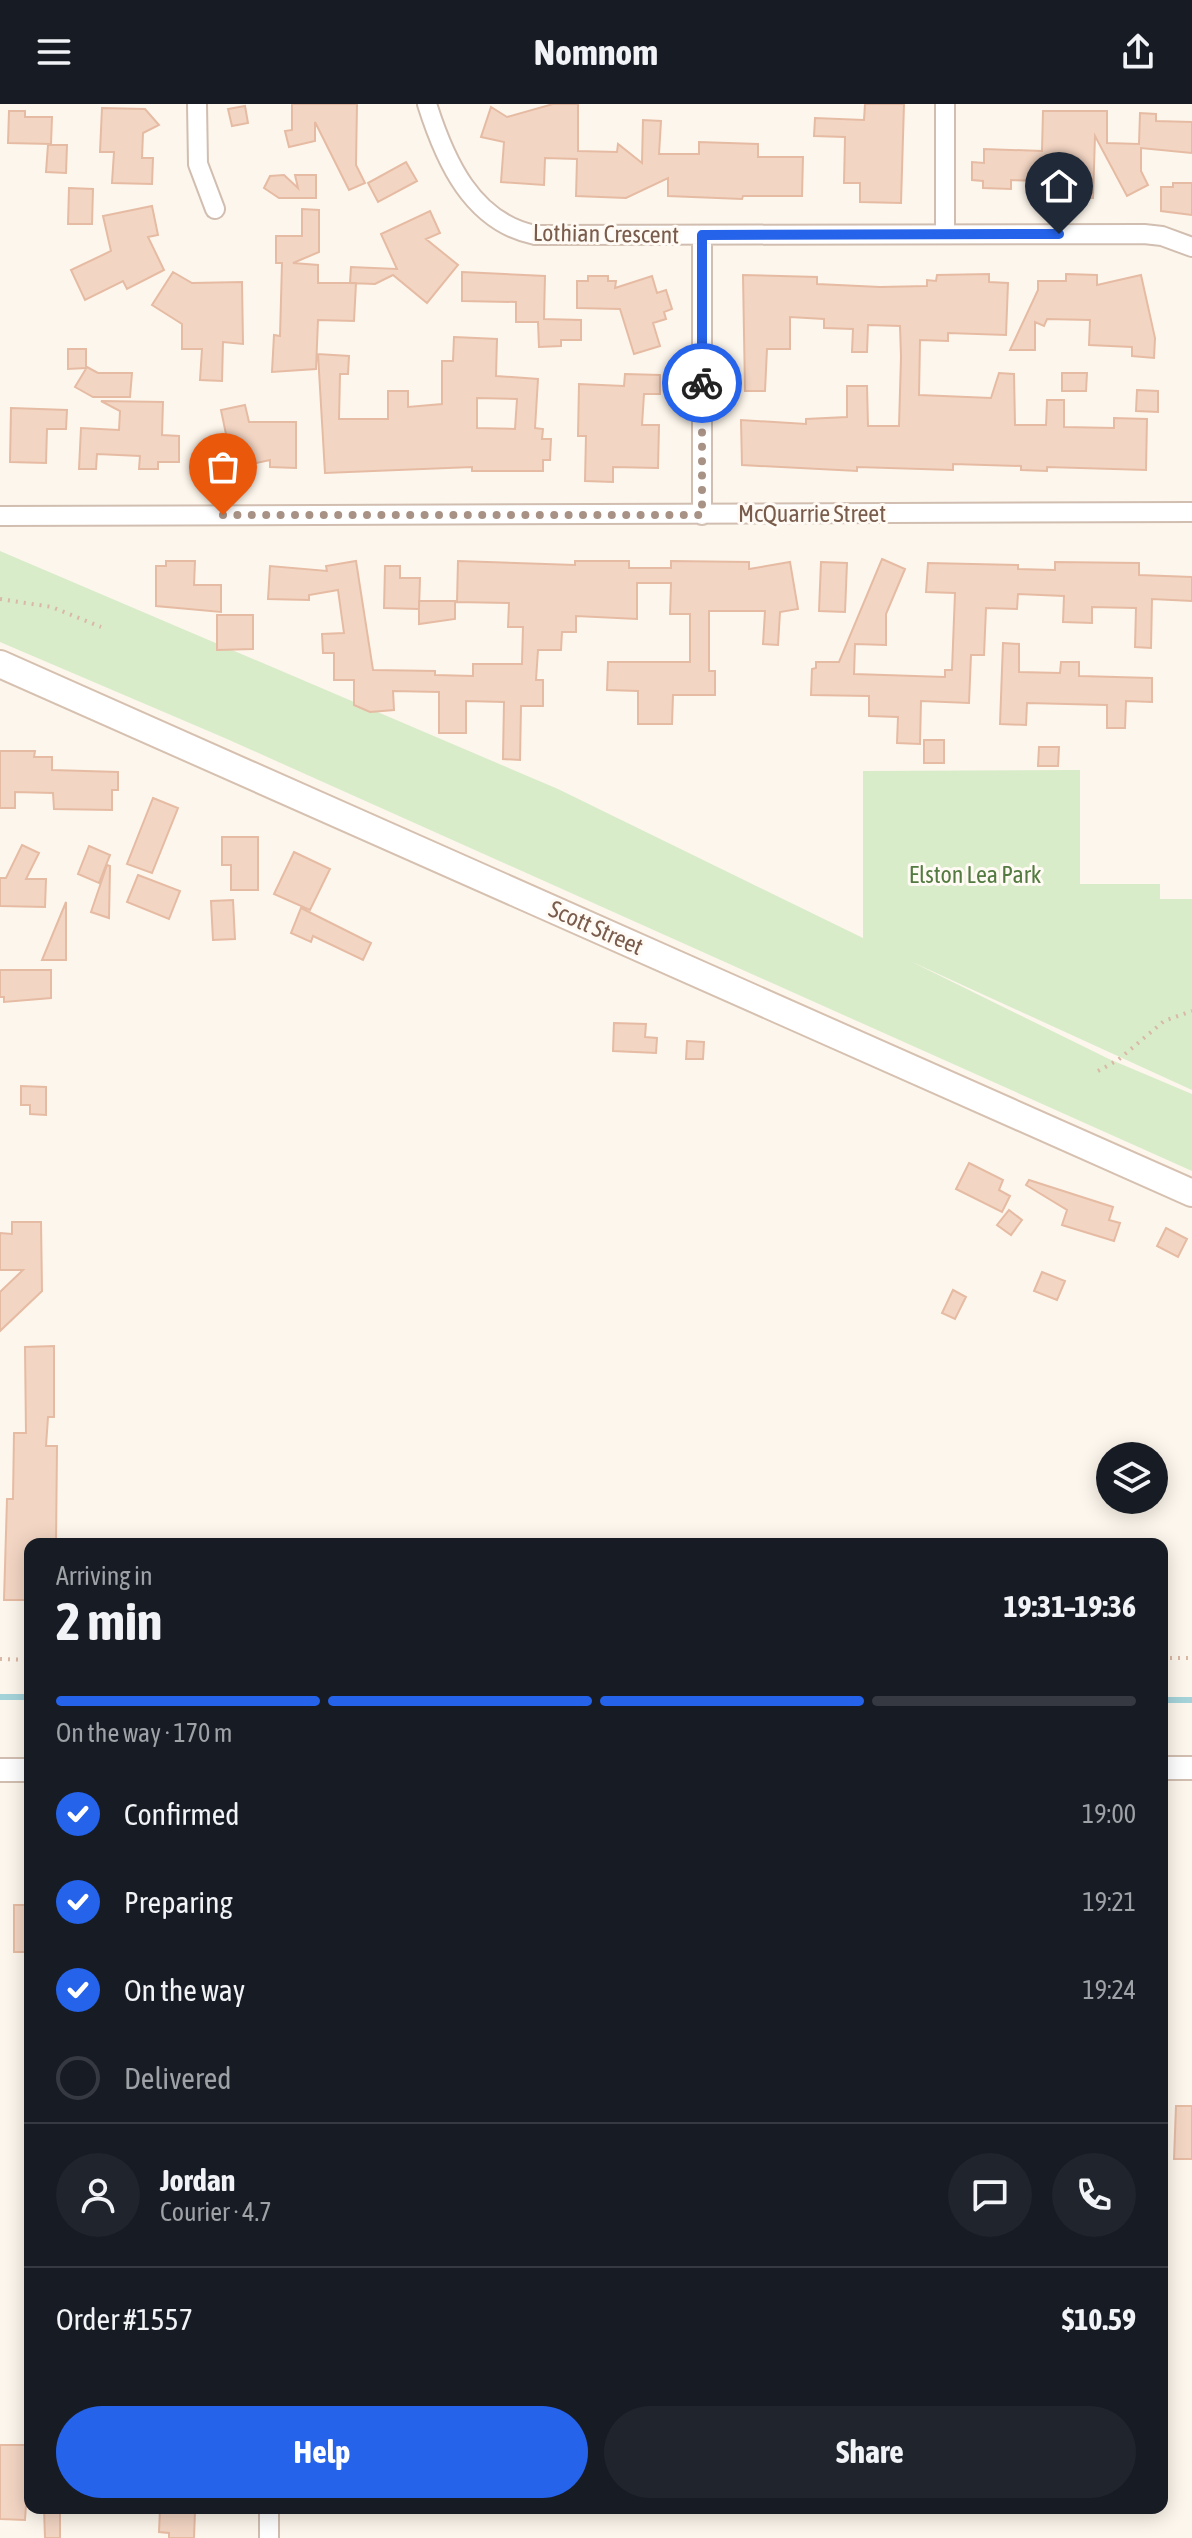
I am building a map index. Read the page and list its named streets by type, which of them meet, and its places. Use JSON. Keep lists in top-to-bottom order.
{
  "streets": {
    "main road": ["Scott Street"],
    "street": ["Lothian Crescent", "McQuarrie Street"]
  },
  "parks": ["Elston Lea Park"],
  "page": {
    "header": "Nomnom",
    "heading": ["2 min", "Arriving in", "19:31–19:36"],
    "panel": [
      "Jordan",
      "Courier · 4.7",
      "Order #1557",
      "$10.59"
    ],
    "bar": "On the way · 170 m",
    "list": [
      ["Confirmed", "19:00"],
      ["Preparing", "19:21"],
      ["On the way", "19:24"],
      "Delivered"
    ],
    "buttons": ["Help", "Share"]
  }
}
